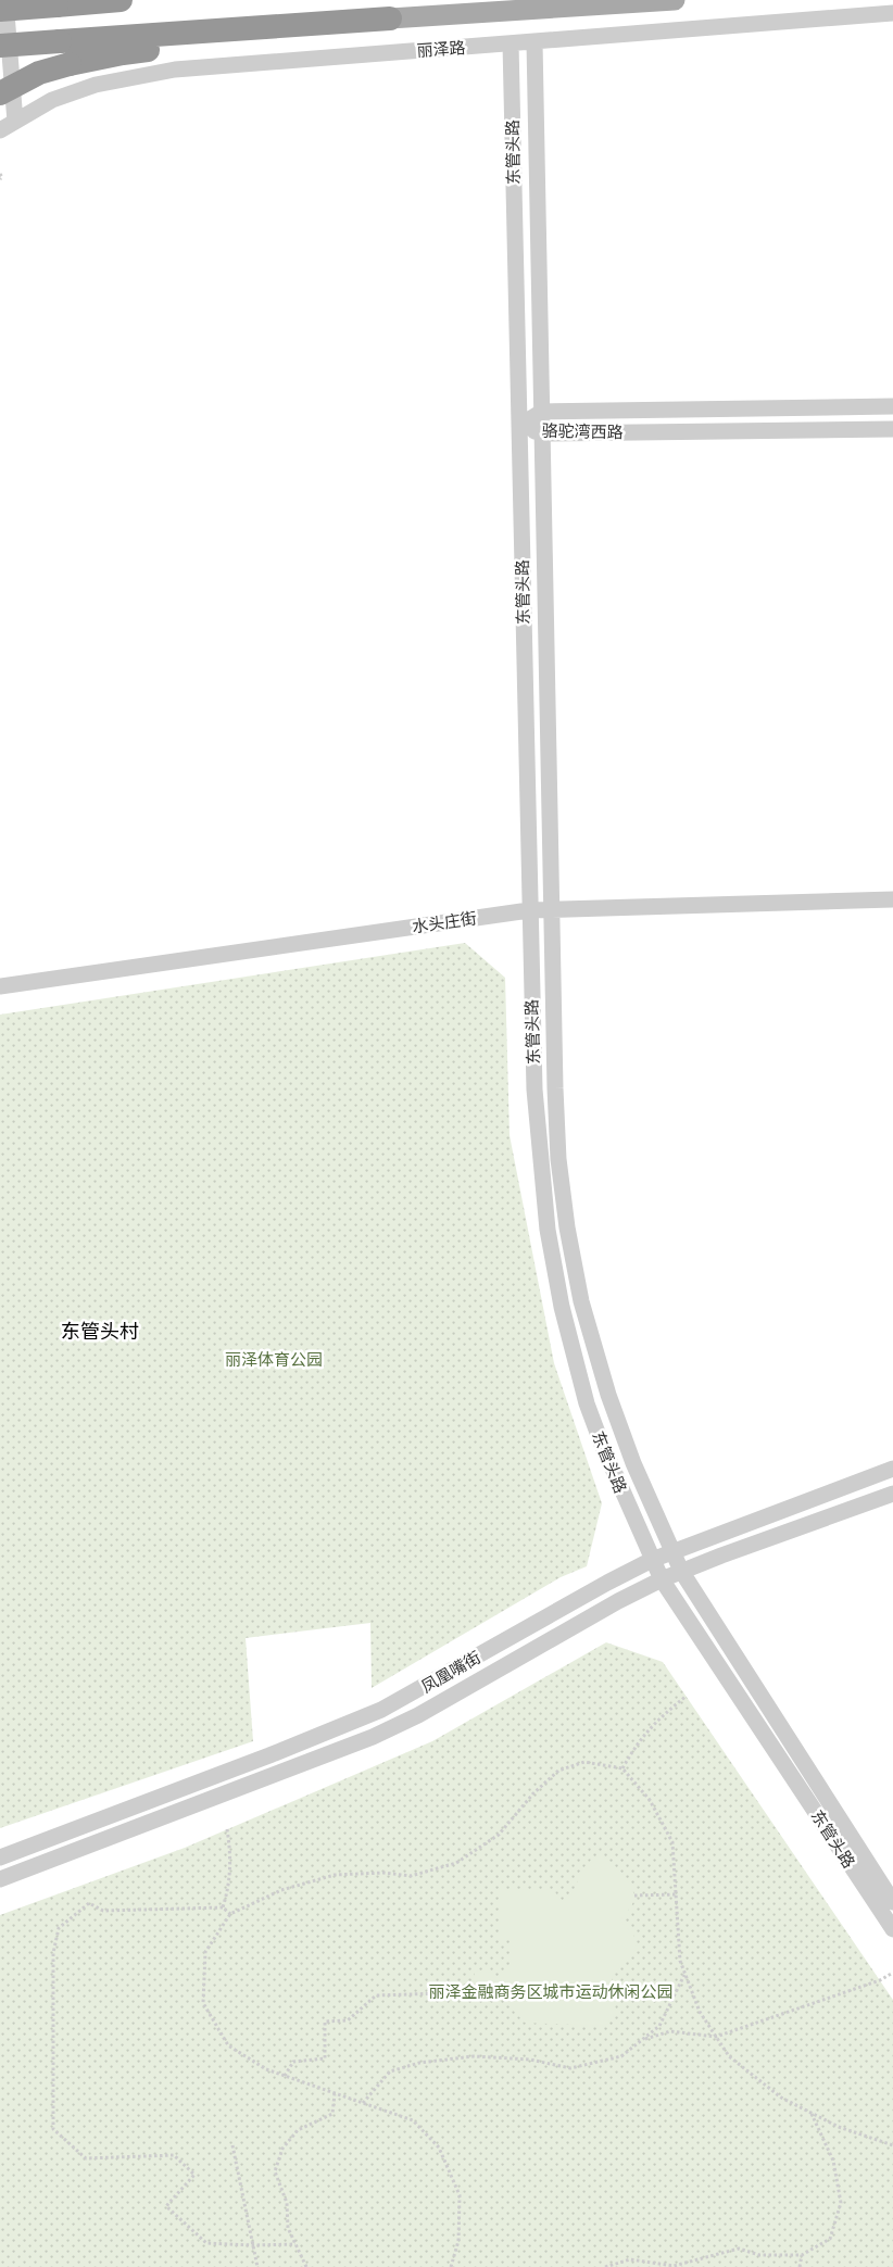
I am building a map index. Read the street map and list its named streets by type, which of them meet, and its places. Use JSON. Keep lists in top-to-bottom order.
{
  "streets": {
    "highway": ["丽泽路"],
    "street": [
      "东管头路",
      "骆驼湾西路",
      "水头庄街",
      "凤凰嘴街"
    ]
  },
  "crossings": [
    ["丽泽路", "东管头路"],
    ["东管头路", "骆驼湾西路"],
    ["东管头路", "水头庄街"],
    ["东管头路", "凤凰嘴街"]
  ],
  "districts": ["东管头村"],
  "parks": ["丽泽体育公园", "丽泽金融商务区城市运动休闲公园"]
}
